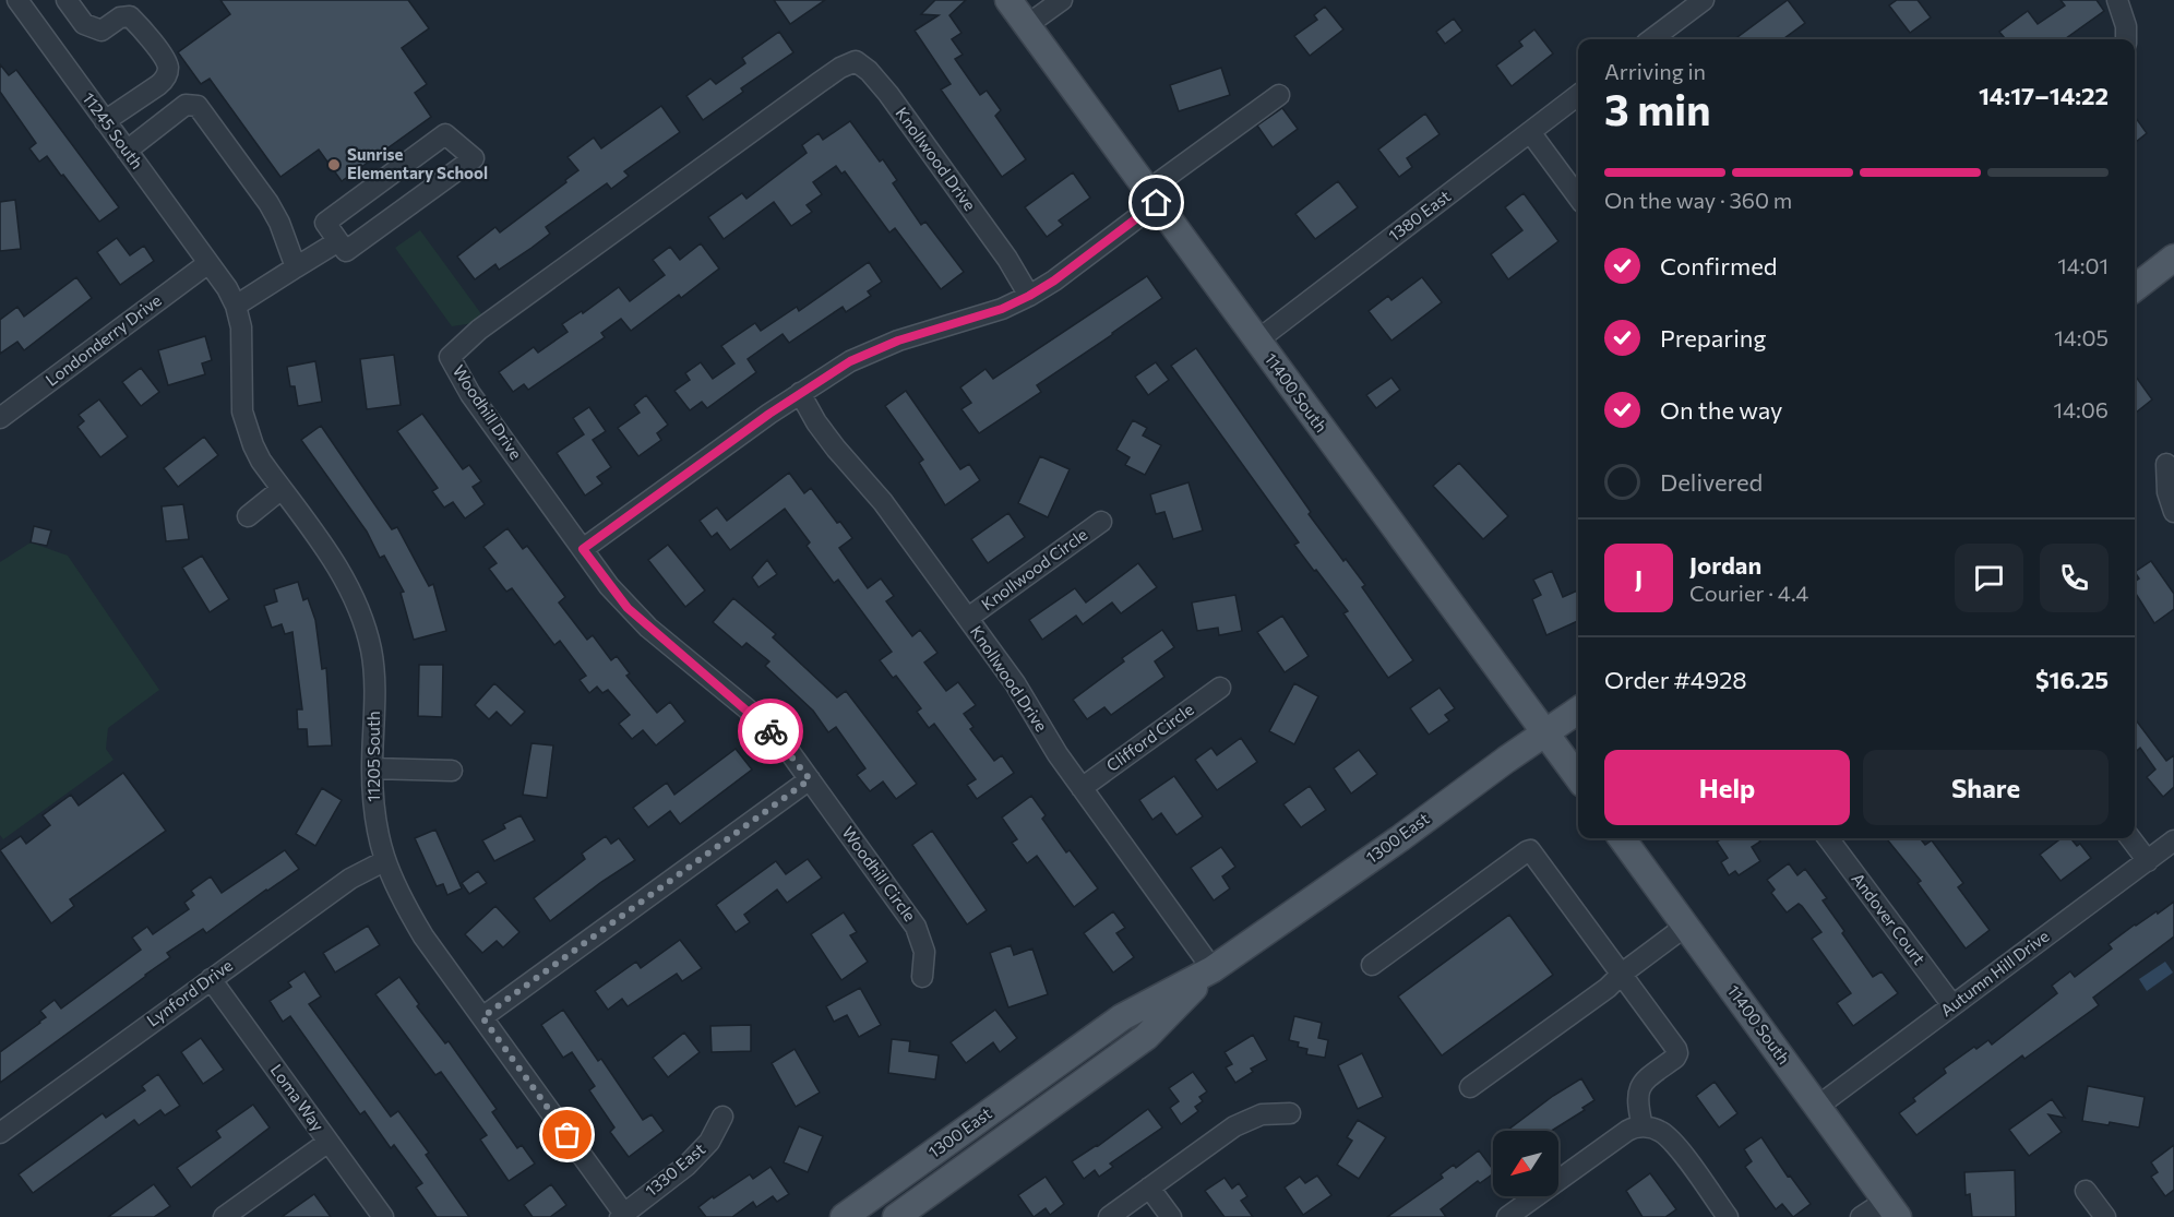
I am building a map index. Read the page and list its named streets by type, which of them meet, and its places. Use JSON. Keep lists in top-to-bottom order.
{
  "streets": {
    "main road": ["11400 South", "1300 East"],
    "street": [
      "11245 South",
      "Knollwood Drive",
      "1380 East",
      "Londonderry Drive",
      "Woodhill Drive",
      "Knollwood Circle",
      "Clifford Circle",
      "11205 South",
      "Woodhill Circle",
      "Andover Court",
      "Autumn Hill Drive",
      "Lynford Drive",
      "Loma Way",
      "1330 East"
    ]
  },
  "crossings": [
    ["11245 South", "Londonderry Drive"],
    ["11245 South", "11205 South"],
    ["Knollwood Drive", "Woodhill Drive"],
    ["Knollwood Drive", "Knollwood Circle"],
    ["Knollwood Drive", "Clifford Circle"],
    ["Knollwood Drive", "1300 East"],
    ["1380 East", "11400 South"],
    ["Londonderry Drive", "11205 South"],
    ["11400 South", "1300 East"],
    ["11400 South", "Autumn Hill Drive"],
    ["Woodhill Drive", "Woodhill Circle"],
    ["11205 South", "Lynford Drive"],
    ["11205 South", "1330 East"],
    ["Andover Court", "Autumn Hill Drive"],
    ["Lynford Drive", "Loma Way"]
  ],
  "places": ["Sunrise Elementary School"],
  "north": "bottom left",
  "page": {
    "heading": ["3 min", "Arriving in", "14:17–14:22"],
    "panel": [
      "Jordan",
      "Courier · 4.4",
      "Order #4928",
      "$16.25"
    ],
    "bar": "On the way · 360 m",
    "list": [
      ["Confirmed", "14:01"],
      ["Preparing", "14:05"],
      ["On the way", "14:06"],
      "Delivered"
    ],
    "round": "J",
    "buttons": ["Help", "Share"]
  }
}
